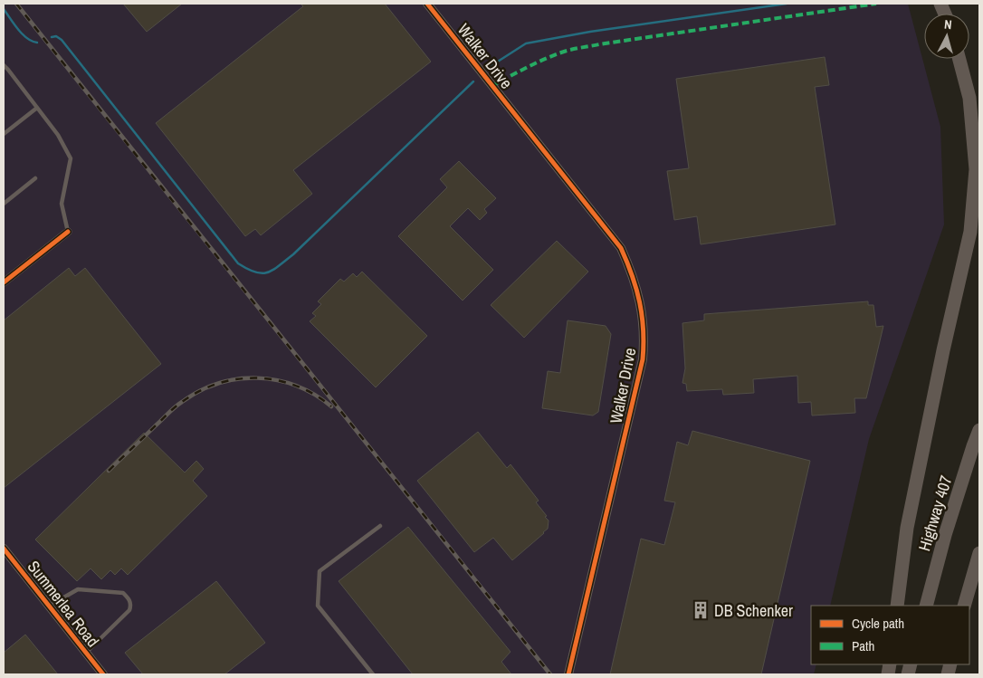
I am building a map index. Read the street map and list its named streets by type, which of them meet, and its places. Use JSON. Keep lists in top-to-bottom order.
{
  "streets": {
    "highway": ["Highway 407"],
    "street": ["Walker Drive", "Summerlea Road"]
  },
  "places": {
    "building": ["DB Schenker"]
  },
  "legend": ["Cycle path", "Path"],
  "north": "top"
}
